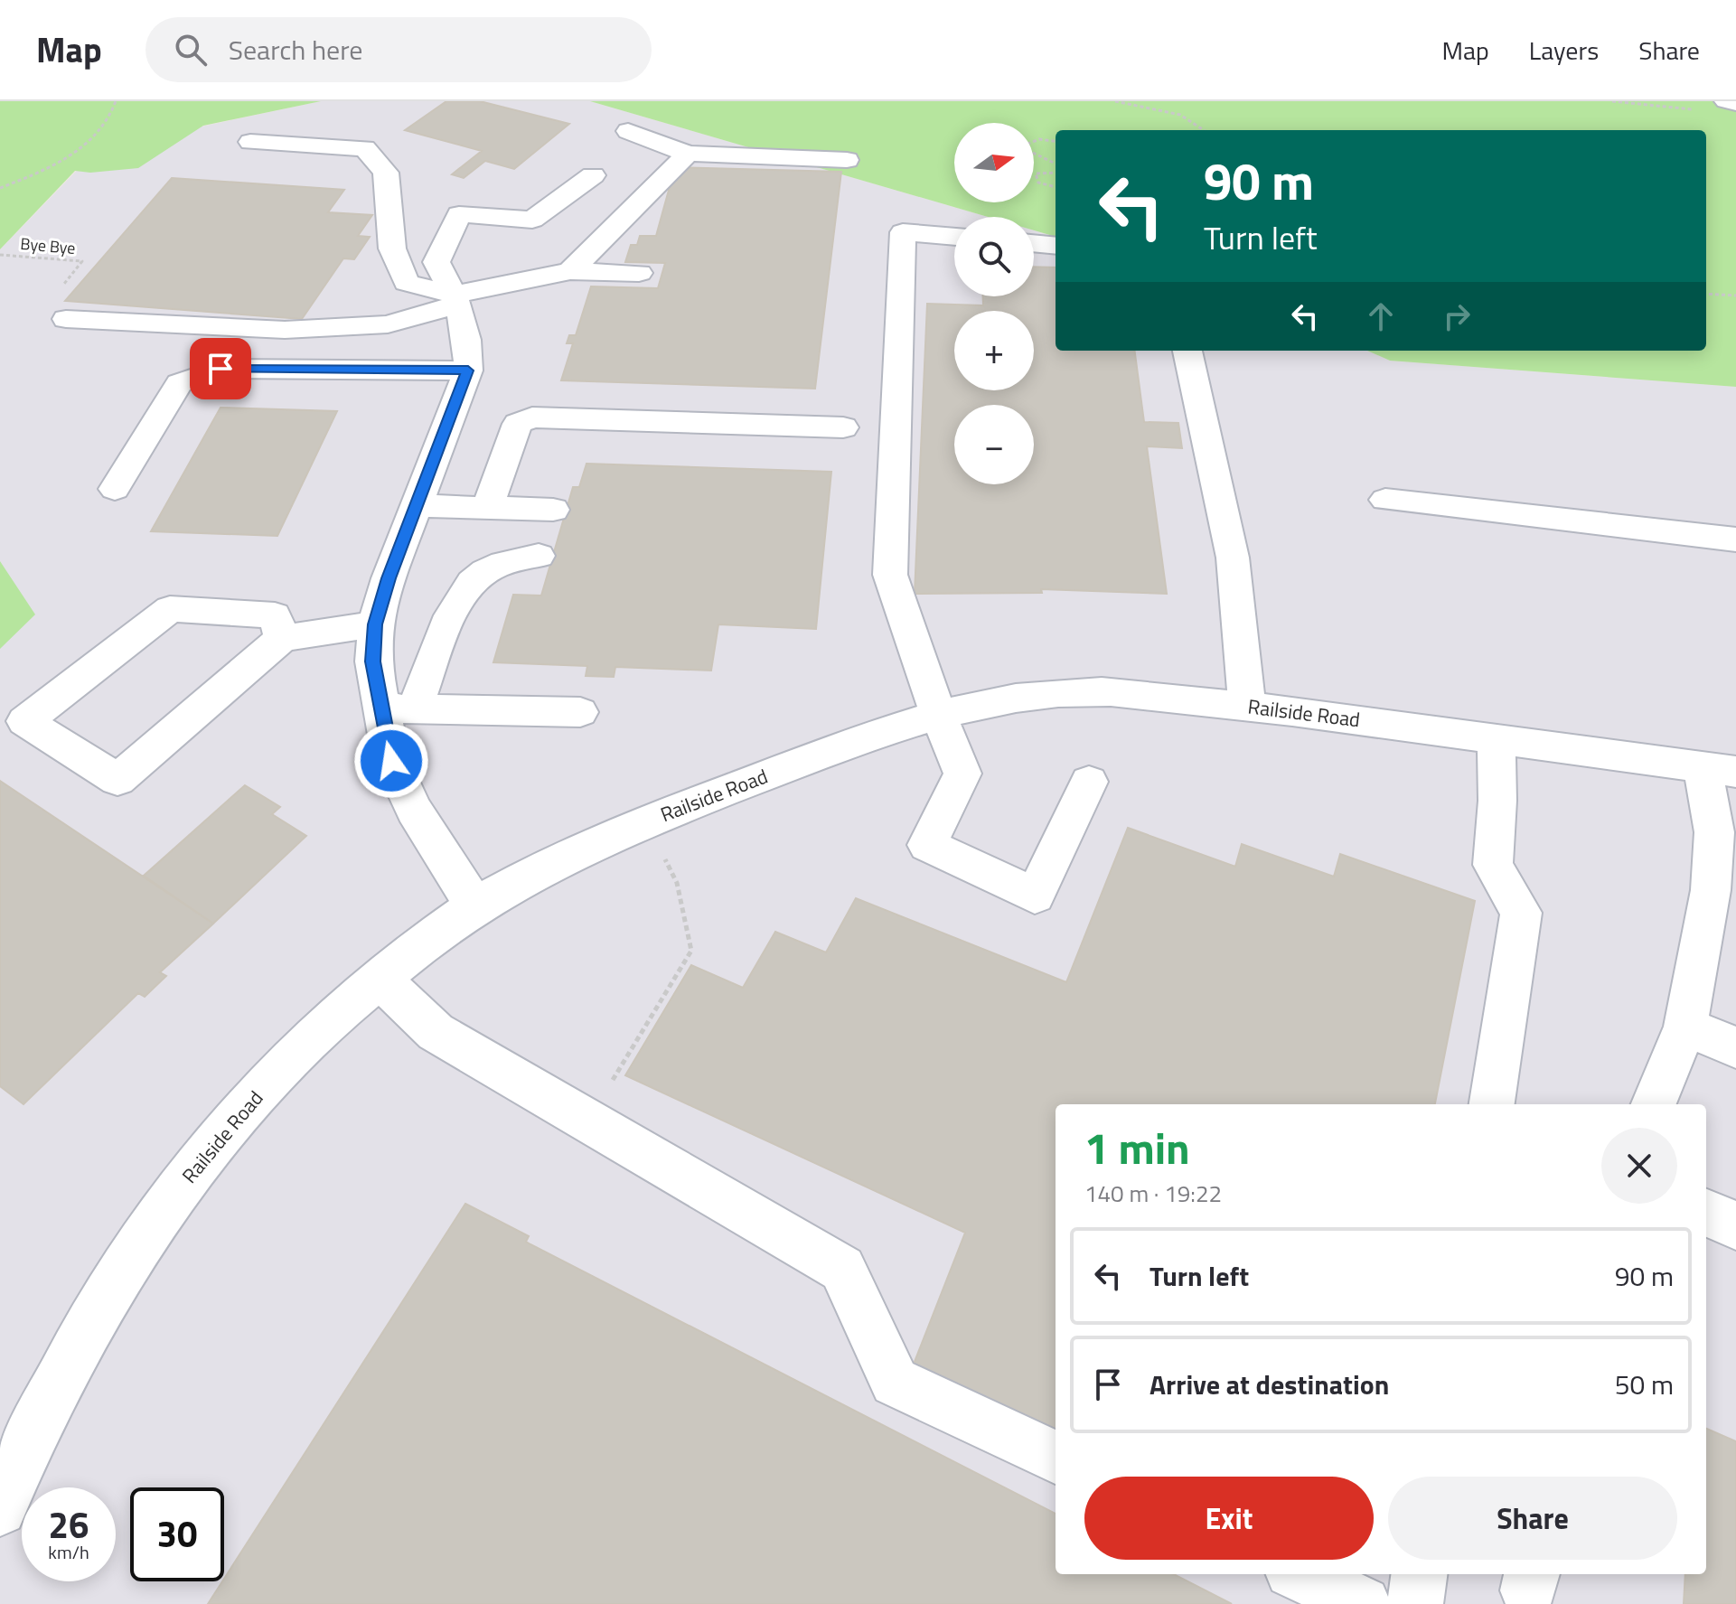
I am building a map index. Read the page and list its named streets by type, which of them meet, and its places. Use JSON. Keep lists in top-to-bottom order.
{
  "streets": {
    "street": ["Railside Road"],
    "path": ["Bye Bye"]
  },
  "north": "right",
  "page": {
    "header": "Map",
    "search": "Search here",
    "nav": ["Map", "Layers", "Share"],
    "map_buttons": ["+", "−"],
    "turn": ["90 m", "Turn left"],
    "heading": ["1 min", "140 m · 19:22"],
    "list": [
      {
        "name": "Turn left",
        "value": "90 m"
      },
      {
        "name": "Arrive at destination",
        "value": "50 m"
      }
    ],
    "buttons": ["Exit", "Share"],
    "speed": "26 km/h",
    "limit": "30"
  }
}
